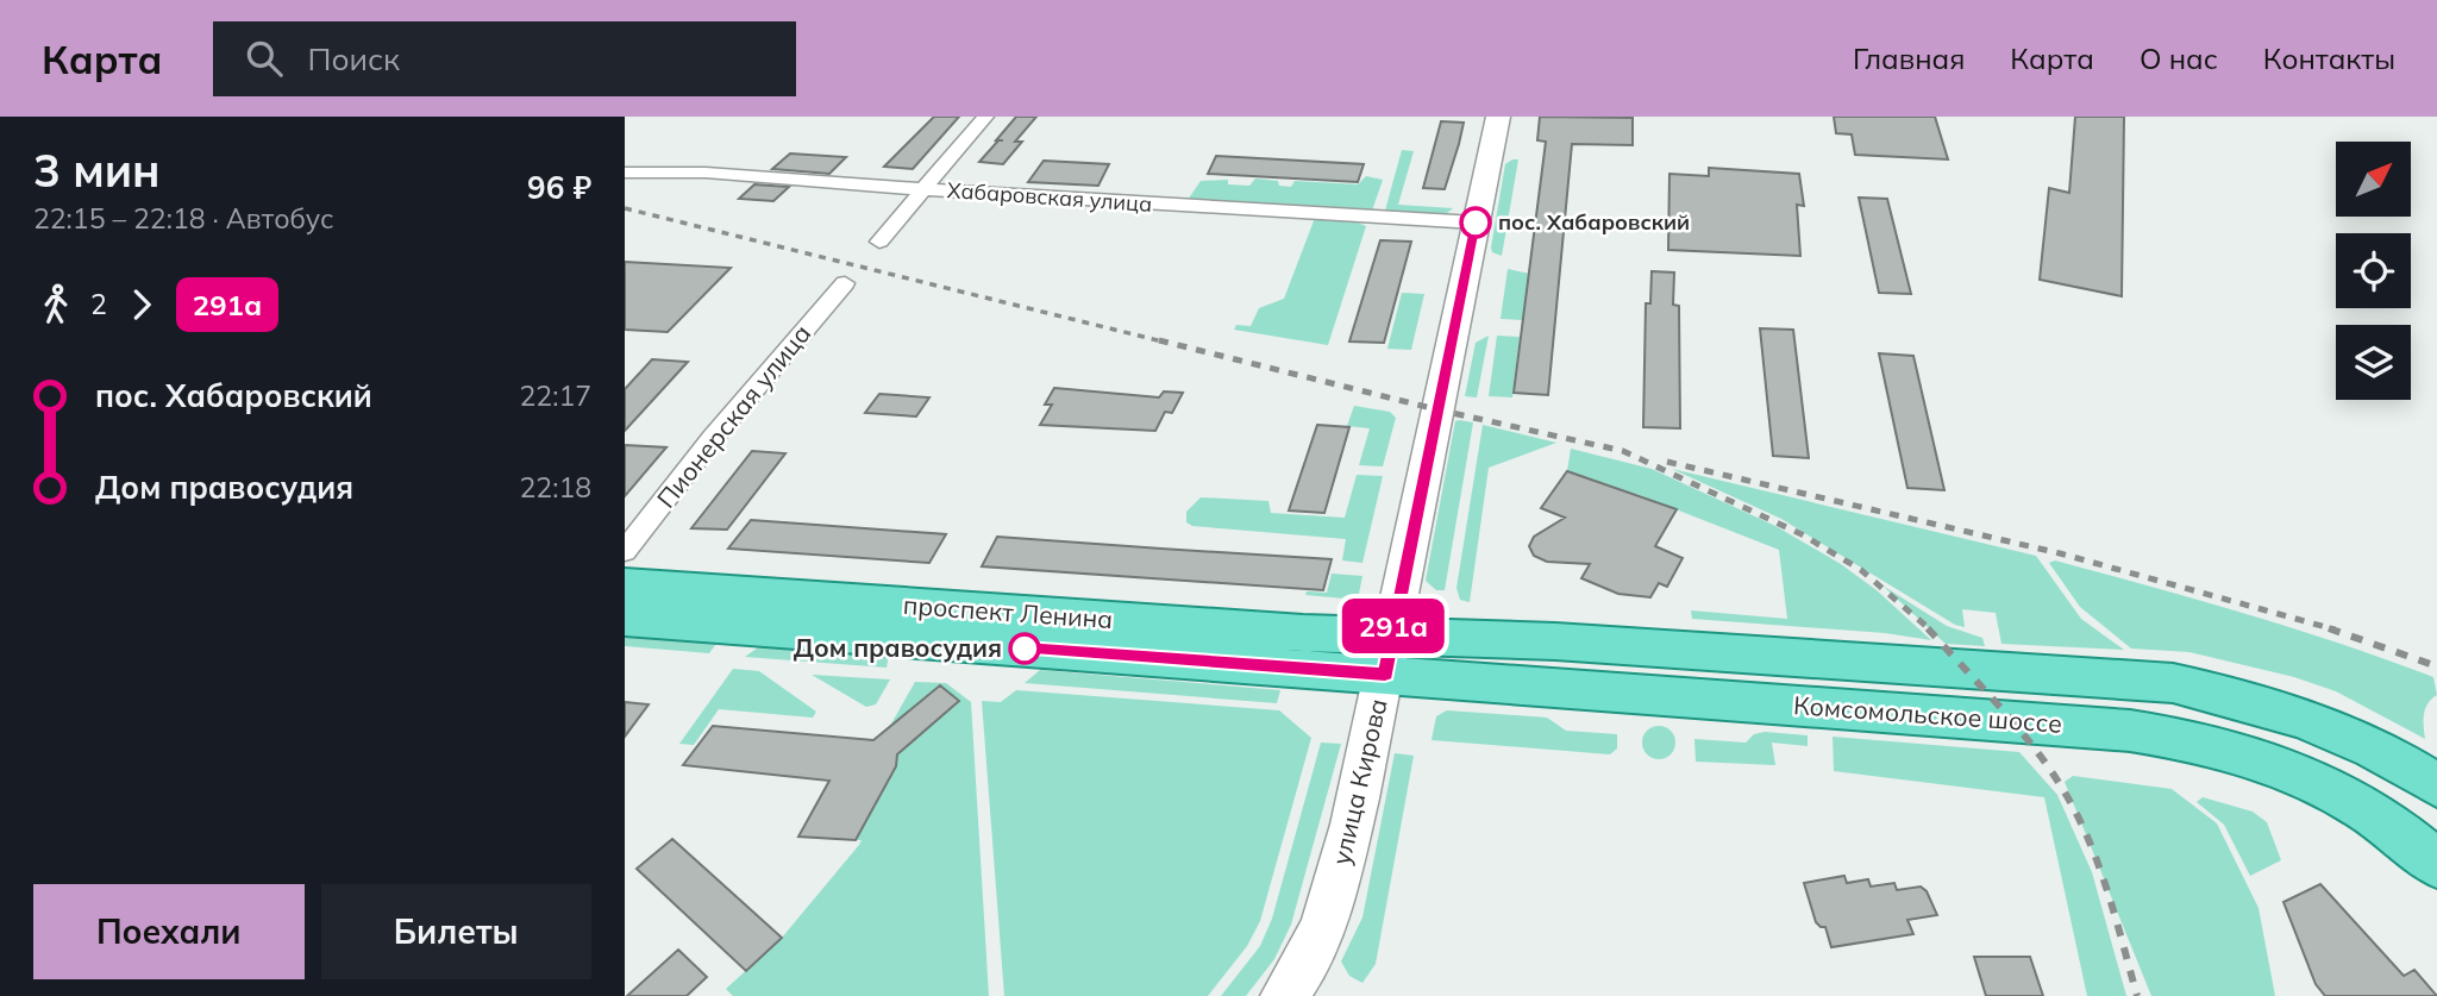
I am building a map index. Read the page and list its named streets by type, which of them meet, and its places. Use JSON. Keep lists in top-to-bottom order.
{
  "streets": {
    "main road": ["проспект Ленина", "Комсомольское шоссе", "улица Кирова"],
    "street": ["Хабаровская улица", "Пионерская улица"]
  },
  "crossings": [
    ["Хабаровская улица", "улица Кирова"],
    ["проспект Ленина", "Комсомольское шоссе"],
    ["проспект Ленина", "улица Кирова"],
    ["Комсомольское шоссе", "улица Кирова"]
  ],
  "places": ["пос. Хабаровский", "Дом правосудия"],
  "lines": ["bus line 291а"],
  "north": "top right",
  "page": {
    "header": "Карта",
    "search": "Поиск",
    "nav": [
      "Главная",
      "Карта",
      "О нас",
      "Контакты"
    ],
    "heading": ["3 мин", "22:15 – 22:18 · Автобус", "96 ₽"],
    "on_map": "291а",
    "legs": ["2", "291а"],
    "list": [
      {
        "name": "пос. Хабаровский",
        "value": "22:17"
      },
      {
        "name": "Дом правосудия",
        "value": "22:18"
      }
    ],
    "buttons": ["Поехали", "Билеты"]
  }
}
